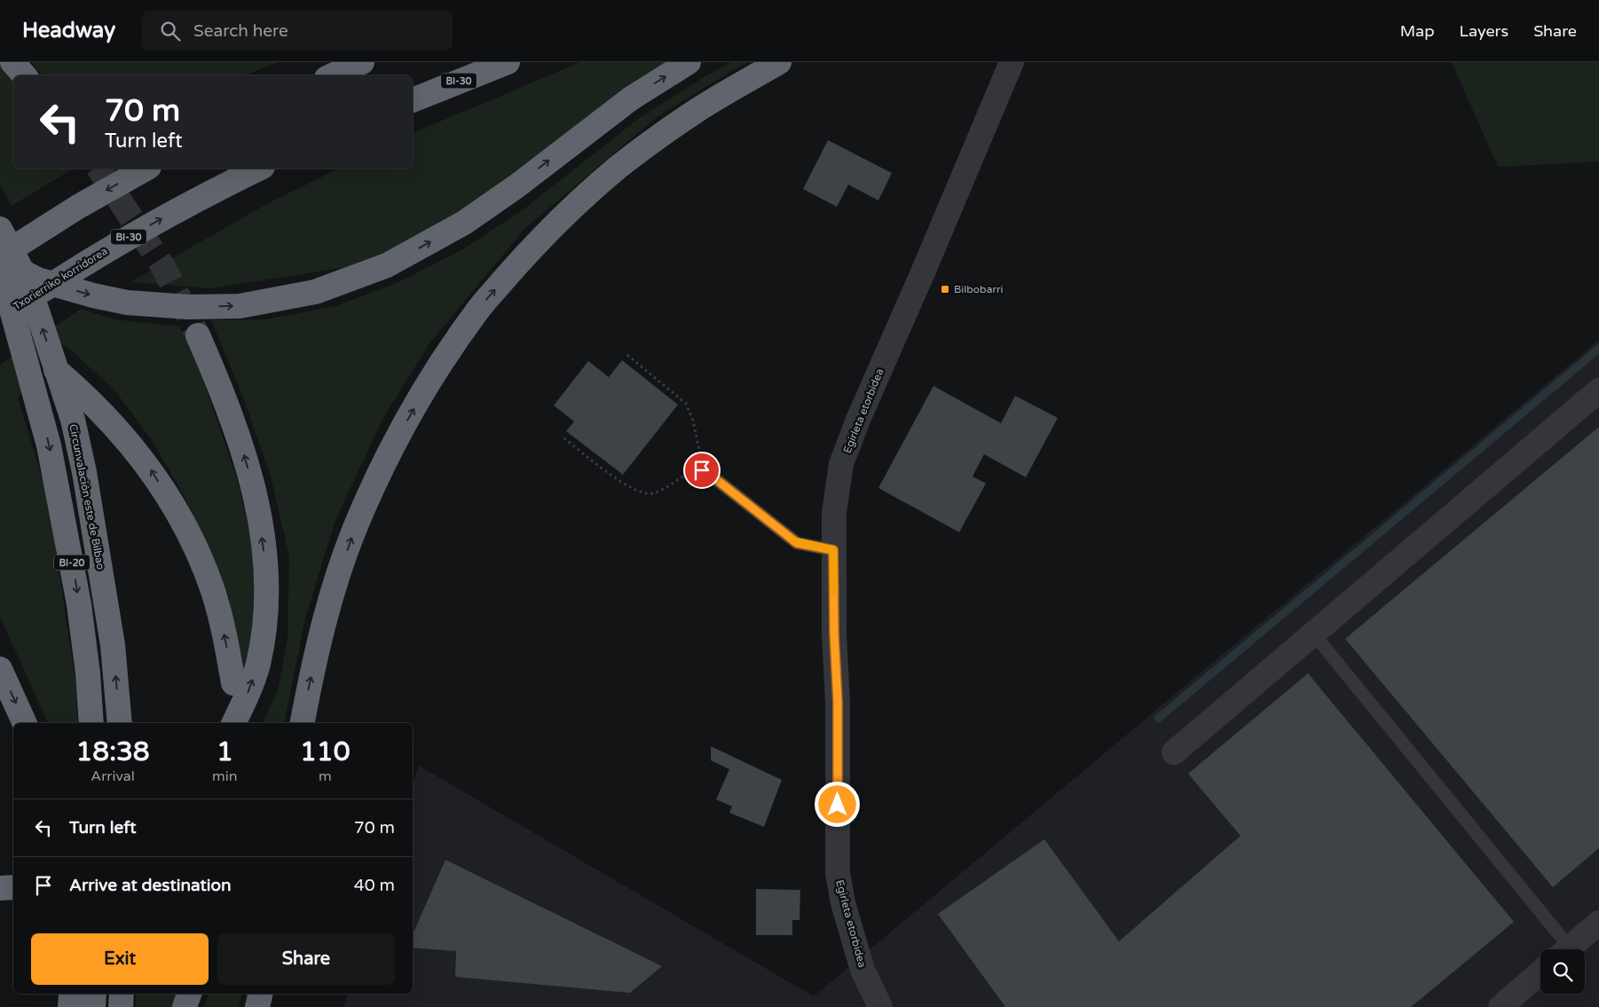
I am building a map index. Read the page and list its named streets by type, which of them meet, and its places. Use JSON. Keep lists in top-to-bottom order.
{
  "streets": {
    "highway": [
      "BI-30",
      "Txorierriko korridorea",
      "Circunvalación este de Bilbao",
      "BI-20"
    ],
    "street": ["Egirleta etorbidea"]
  },
  "places": {
    "transit": ["Bilbobarri"]
  },
  "page": {
    "header": "Headway",
    "search": "Search here",
    "nav": ["Map", "Layers", "Share"],
    "turn": ["70 m", "Turn left"],
    "eta": [
      "18:38",
      "Arrival",
      "1",
      "min",
      "110",
      "m"
    ],
    "list": [
      {
        "name": "Turn left",
        "value": "70 m"
      },
      {
        "name": "Arrive at destination",
        "value": "40 m"
      }
    ],
    "buttons": ["Exit", "Share"]
  }
}
